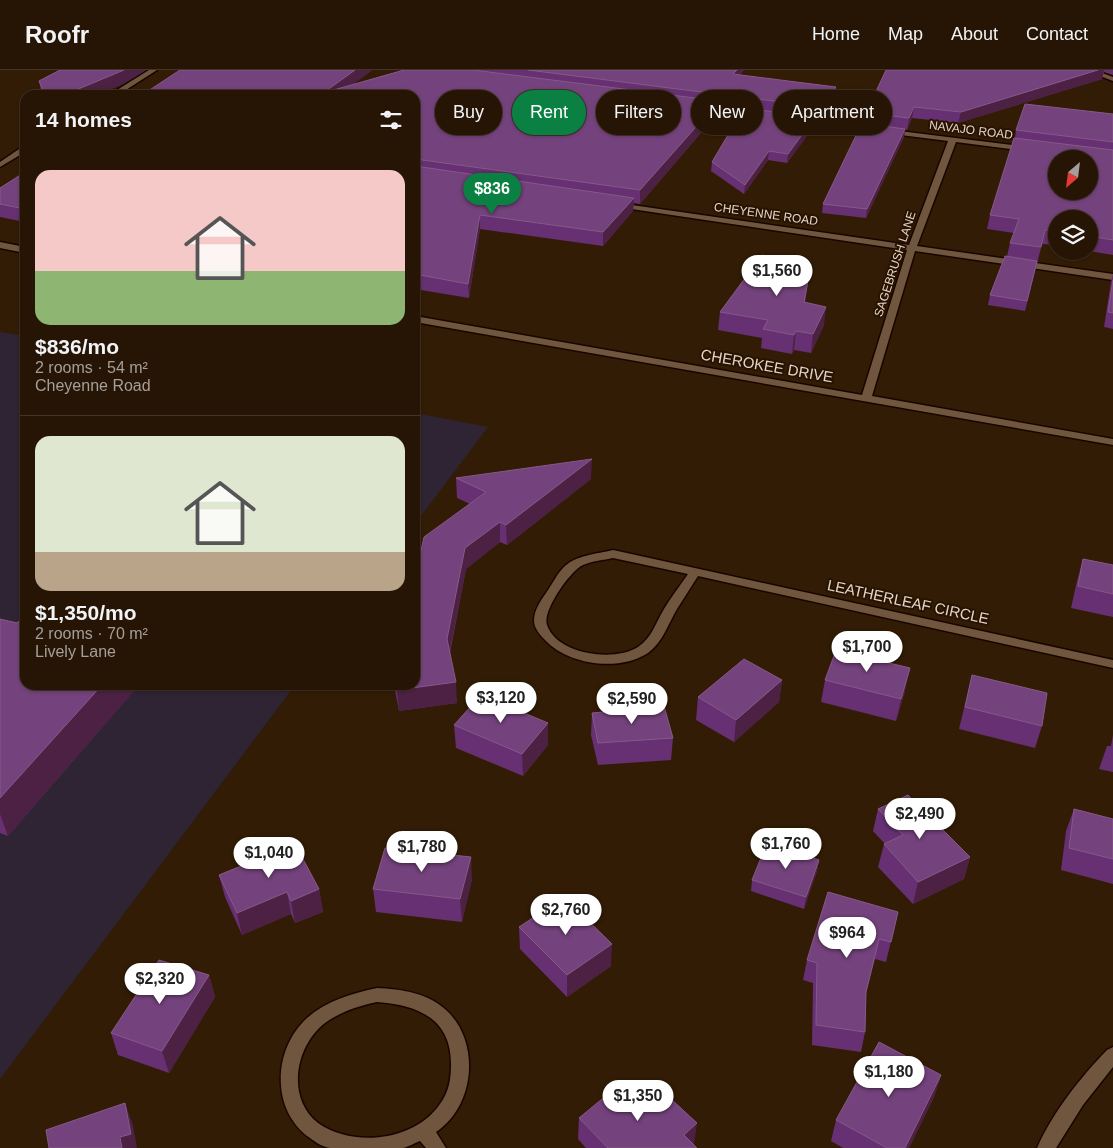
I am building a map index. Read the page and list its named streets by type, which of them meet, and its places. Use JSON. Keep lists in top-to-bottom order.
{
  "streets": {
    "street": [
      "NAVAJO ROAD",
      "CHEYENNE ROAD",
      "SAGEBRUSH LANE",
      "CHEROKEE DRIVE",
      "LEATHERLEAF CIRCLE"
    ]
  },
  "crossings": [
    ["NAVAJO ROAD", "SAGEBRUSH LANE"],
    ["CHEYENNE ROAD", "SAGEBRUSH LANE"],
    ["SAGEBRUSH LANE", "CHEROKEE DRIVE"]
  ],
  "north": "bottom left",
  "page": {
    "header": "Roofr",
    "nav": [
      "Home",
      "Map",
      "About",
      "Contact"
    ],
    "chip": [
      "Buy",
      "Rent",
      "Filters",
      "New",
      "Apartment"
    ],
    "heading": "14 homes",
    "list": [
      {
        "name": "$836/mo",
        "note": "2 rooms · 54 m² · Cheyenne Road"
      },
      {
        "name": "$1,350/mo",
        "note": "2 rooms · 70 m² · Lively Lane"
      }
    ],
    "price": [
      "$836",
      "$1,560",
      "$1,700",
      "$3,120",
      "$2,590",
      "$2,490",
      "$1,760",
      "$1,780",
      "$1,040",
      "$2,760",
      "$964",
      "$2,320",
      "$1,180",
      "$1,350"
    ]
  }
}
